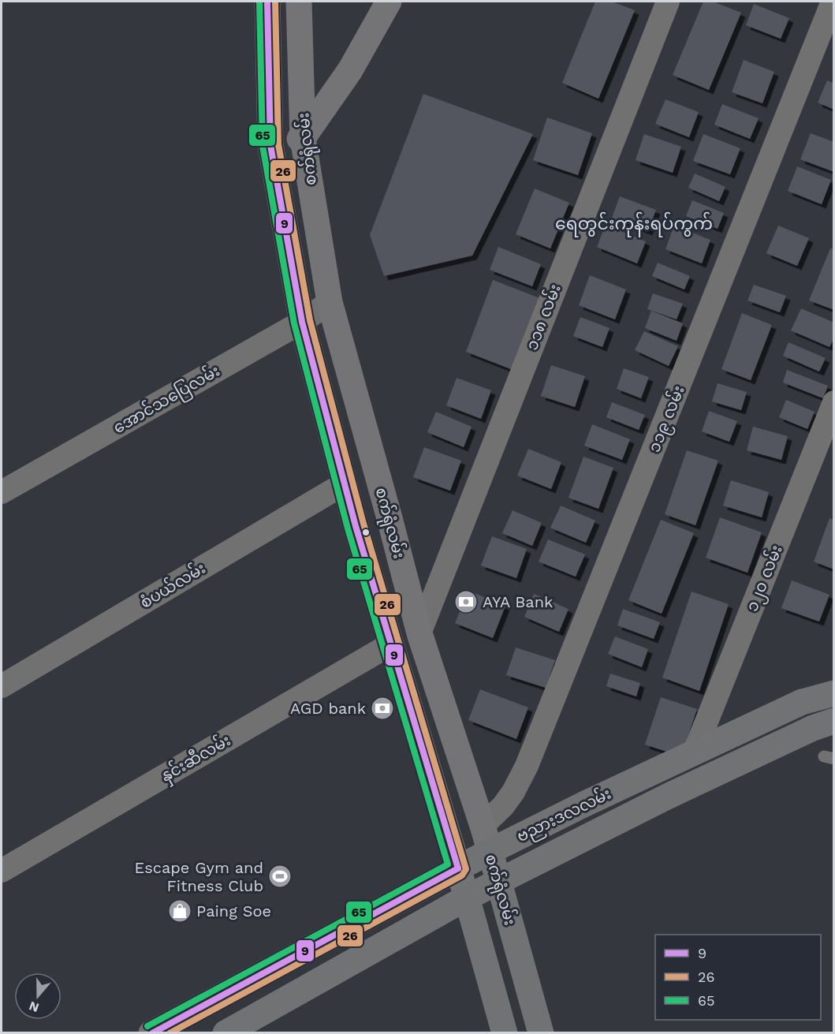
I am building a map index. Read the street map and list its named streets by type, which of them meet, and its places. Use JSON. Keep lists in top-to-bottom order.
{
  "streets": {
    "main road": ["စက်ရုံလမ်း", "ဗညားဒလလမ်း"],
    "street": [
      "၁၁၈ လမ်း",
      "အောင်သပြေလမ်း",
      "၁၁၉ လမ်း",
      "၁၂၀ လမ်း",
      "စံပယ်လမ်း",
      "နှင်းဆီလမ်း"
    ]
  },
  "crossings": [
    ["စက်ရုံလမ်း", "၁၁၈ လမ်း"],
    ["စက်ရုံလမ်း", "အောင်သပြေလမ်း"],
    ["စက်ရုံလမ်း", "၁၁၉ လမ်း"],
    ["စက်ရုံလမ်း", "စံပယ်လမ်း"],
    ["စက်ရုံလမ်း", "နှင်းဆီလမ်း"],
    ["စက်ရုံလမ်း", "ဗညားဒလလမ်း"],
    ["၁၂၀ လမ်း", "ဗညားဒလလမ်း"]
  ],
  "districts": ["ရေတွင်းကုန်းရပ်ကွက်"],
  "places": {
    "bank": ["AYA Bank", "AGD bank"],
    "sports": ["Escape Gym and Fitness Club"],
    "shop": ["Paing Soe"]
  },
  "lines": ["transit line 9", "transit line 26", "transit line 65"],
  "legend": ["9", "26", "65"],
  "north": "bottom"
}
